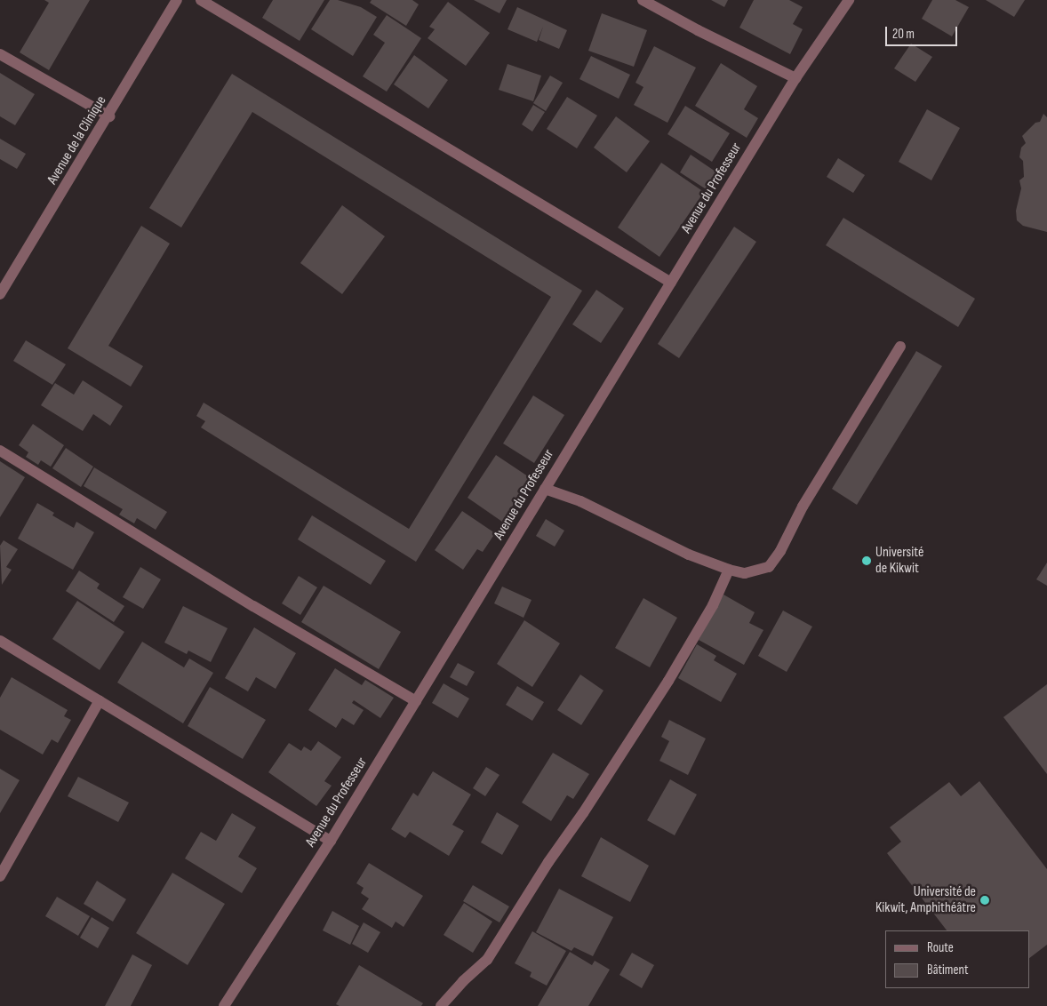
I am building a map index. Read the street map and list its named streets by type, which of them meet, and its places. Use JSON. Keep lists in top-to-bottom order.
{
  "streets": {
    "street": ["Avenue de la Clinique", "Avenue du Professeur"]
  },
  "places": ["Université de Kikwit", "Université de Kikwit, Amphithéâtre"],
  "legend": ["Route", "Bâtiment"],
  "scale_bar": "20 m"
}
